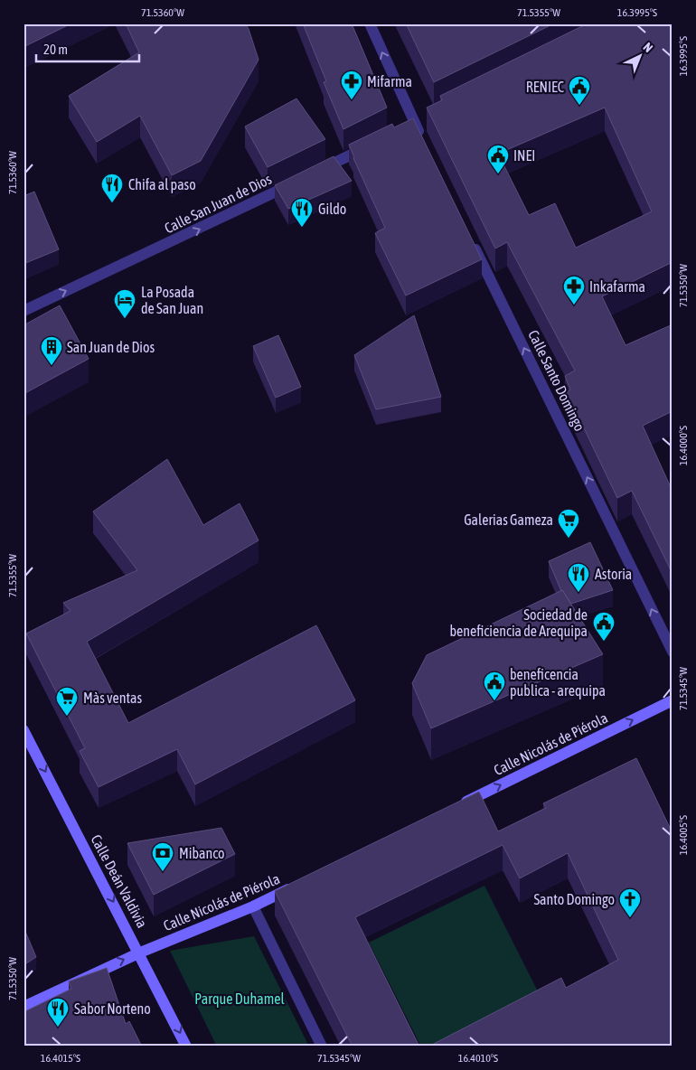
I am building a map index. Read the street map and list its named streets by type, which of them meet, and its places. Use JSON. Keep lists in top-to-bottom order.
{
  "streets": {
    "street": [
      "Calle San Juan de Dios",
      "Calle Santo Domingo",
      "Calle Nicolás de Piérola",
      "Calle Deán Valdivia"
    ]
  },
  "crossings": [
    ["Calle Nicolás de Piérola", "Calle Deán Valdivia"]
  ],
  "one_way": [
    "Calle San Juan de Dios",
    "Calle Santo Domingo",
    "Calle Nicolás de Piérola",
    "Calle Deán Valdivia"
  ],
  "parks": ["Parque Duhamel"],
  "places": {
    "pharmacy": ["Mifarma", "Inkafarma"],
    "public building": [
      "RENIEC",
      "INEI",
      "Sociedad de beneficiencia de Arequipa",
      "beneficencia publica - arequipa"
    ],
    "restaurant": [
      "Chifa al paso",
      "Gildo",
      "Astoria",
      "Sabor Norteno"
    ],
    "hotel": ["La Posada de San Juan"],
    "building": ["San Juan de Dios"],
    "supermarket": ["Galerias Gameza", "Màs ventas"],
    "bank": ["Mibanco"],
    "church": ["Santo Domingo"]
  },
  "scale_bar": "20 m",
  "north": "top right",
  "coordinates": [
    "71.5360°W",
    "71.5355°W",
    "16.3995°S",
    "71.5350°W",
    "16.4000°S",
    "71.5345°W",
    "16.4005°S",
    "16.4015°S",
    "16.4010°S"
  ]
}
